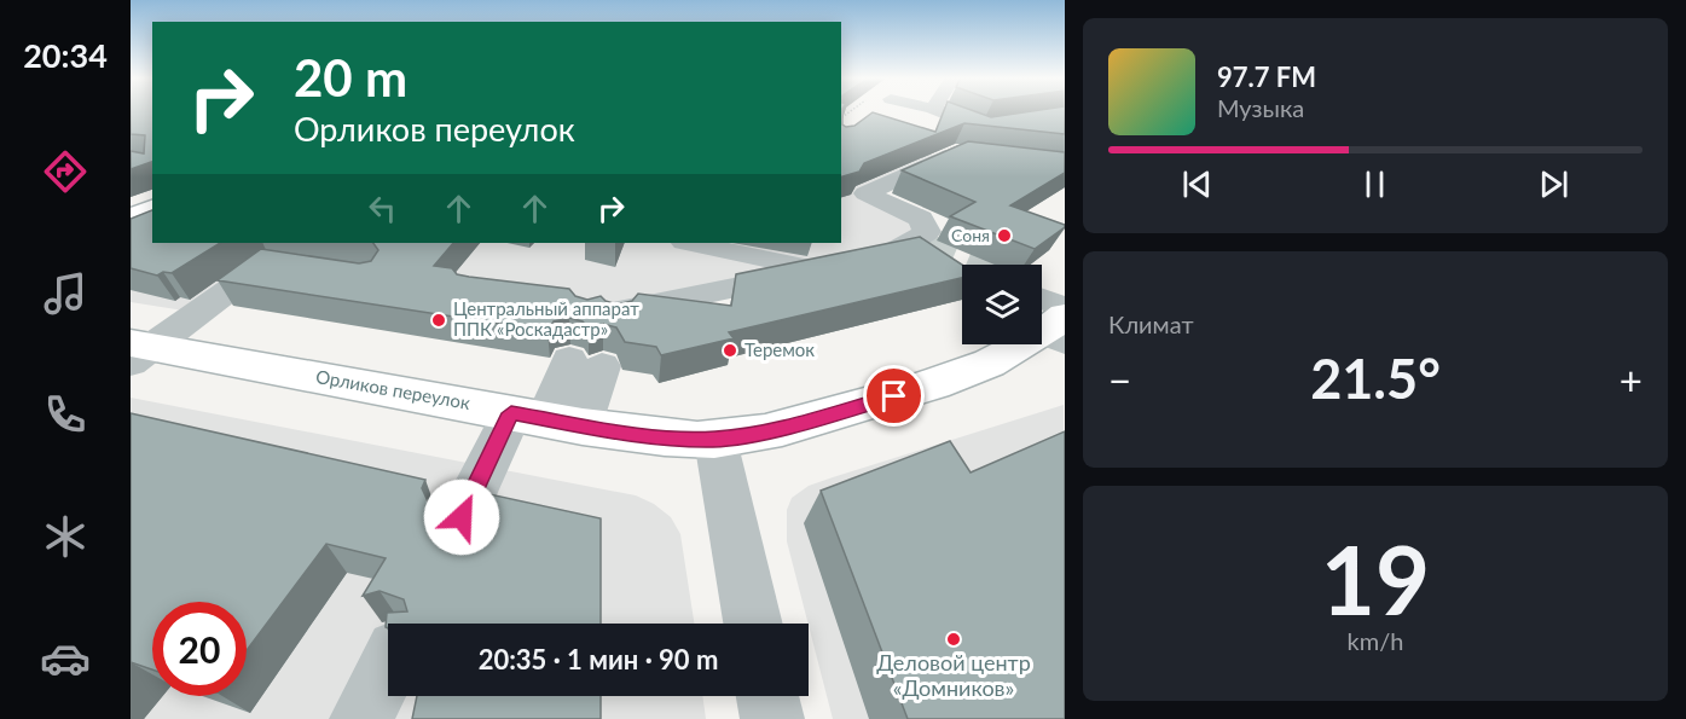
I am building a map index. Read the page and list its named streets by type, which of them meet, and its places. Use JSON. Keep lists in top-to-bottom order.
{
  "streets": {
    "main road": ["Орликов переулок"]
  },
  "places": [
    "Соня",
    "Центральный аппарат ППК «Роскадастр»",
    "Теремок",
    "Деловой центр «Домников»"
  ],
  "page": {
    "tabs": "20:34",
    "turn": ["20 m", "Орликов переулок"],
    "song": ["97.7 FM", "Музыка"],
    "tile": [
      "Климат",
      ["19", "km/h"]
    ],
    "heat": ["−", "21.5°", "+"],
    "limit": "20",
    "trip": "20:35 · 1 мин · 90 m"
  }
}
